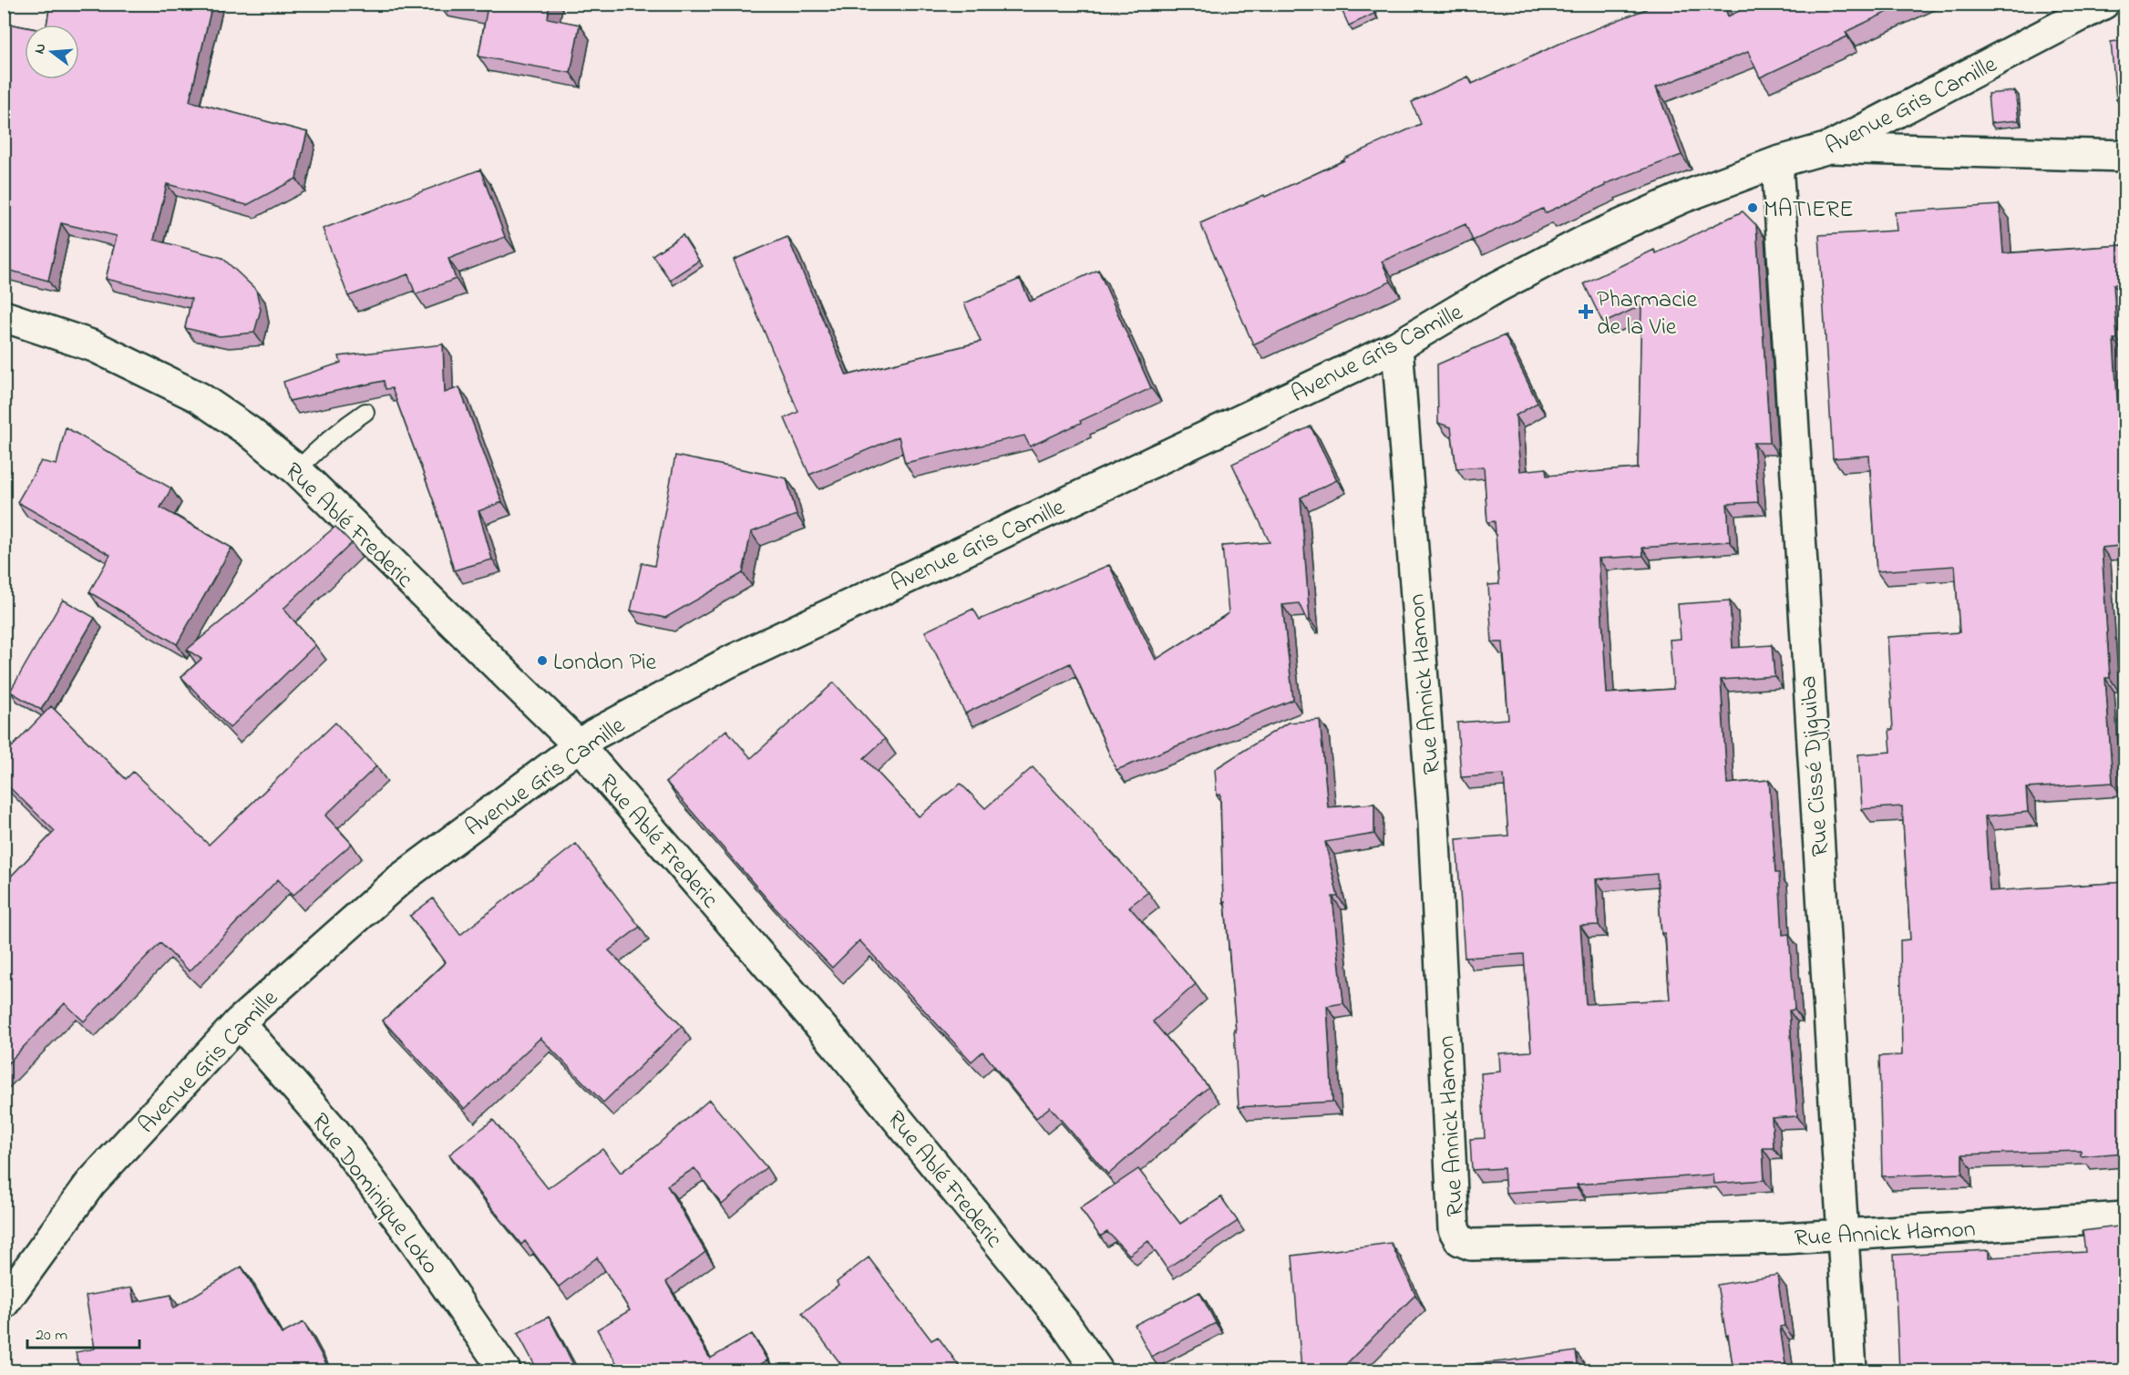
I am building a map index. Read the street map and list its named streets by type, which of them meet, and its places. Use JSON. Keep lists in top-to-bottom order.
{
  "streets": {
    "street": [
      "Avenue Gris Camille",
      "Rue Ablé Frederic",
      "Rue Annick Hamon",
      "Rue Cissé Djiguiba",
      "Rue Dominique Loko"
    ]
  },
  "crossings": [
    ["Avenue Gris Camille", "Rue Ablé Frederic"],
    ["Avenue Gris Camille", "Rue Annick Hamon"],
    ["Avenue Gris Camille", "Rue Cissé Djiguiba"],
    ["Avenue Gris Camille", "Rue Dominique Loko"],
    ["Rue Annick Hamon", "Rue Cissé Djiguiba"]
  ],
  "places": {
    "other": ["MATIERE", "London Pie"],
    "health": ["Pharmacie de la Vie"]
  },
  "scale_bar": "20 m",
  "north": "left"
}
